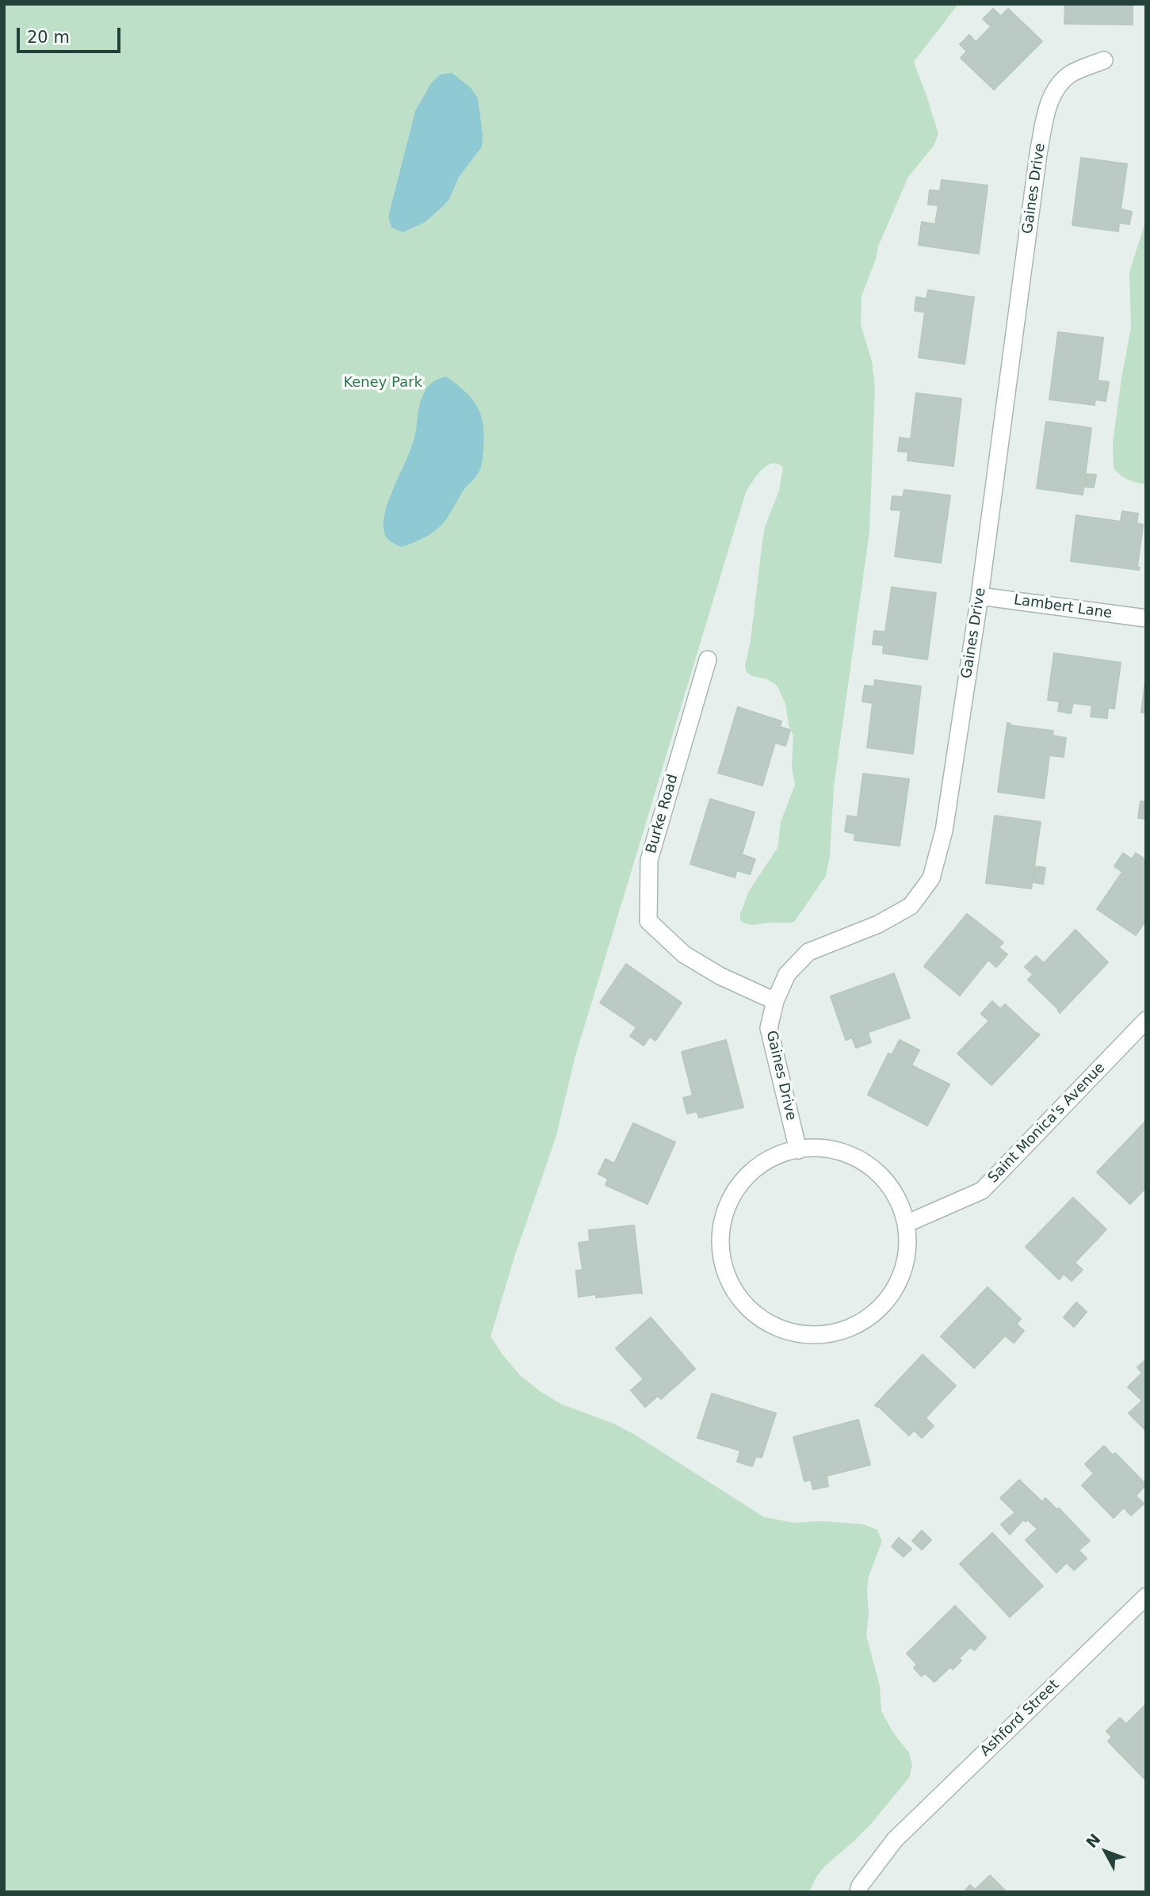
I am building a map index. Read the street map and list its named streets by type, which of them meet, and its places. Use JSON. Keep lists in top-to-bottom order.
{
  "streets": {
    "street": [
      "Gaines Drive",
      "Lambert Lane",
      "Burke Road",
      "Saint Monica's Avenue",
      "Ashford Street"
    ]
  },
  "crossings": [
    ["Gaines Drive", "Lambert Lane"],
    ["Gaines Drive", "Burke Road"],
    ["Gaines Drive", "Saint Monica's Avenue"]
  ],
  "parks": ["Keney Park"],
  "scale_bar": "20 m",
  "north": "top left"
}
